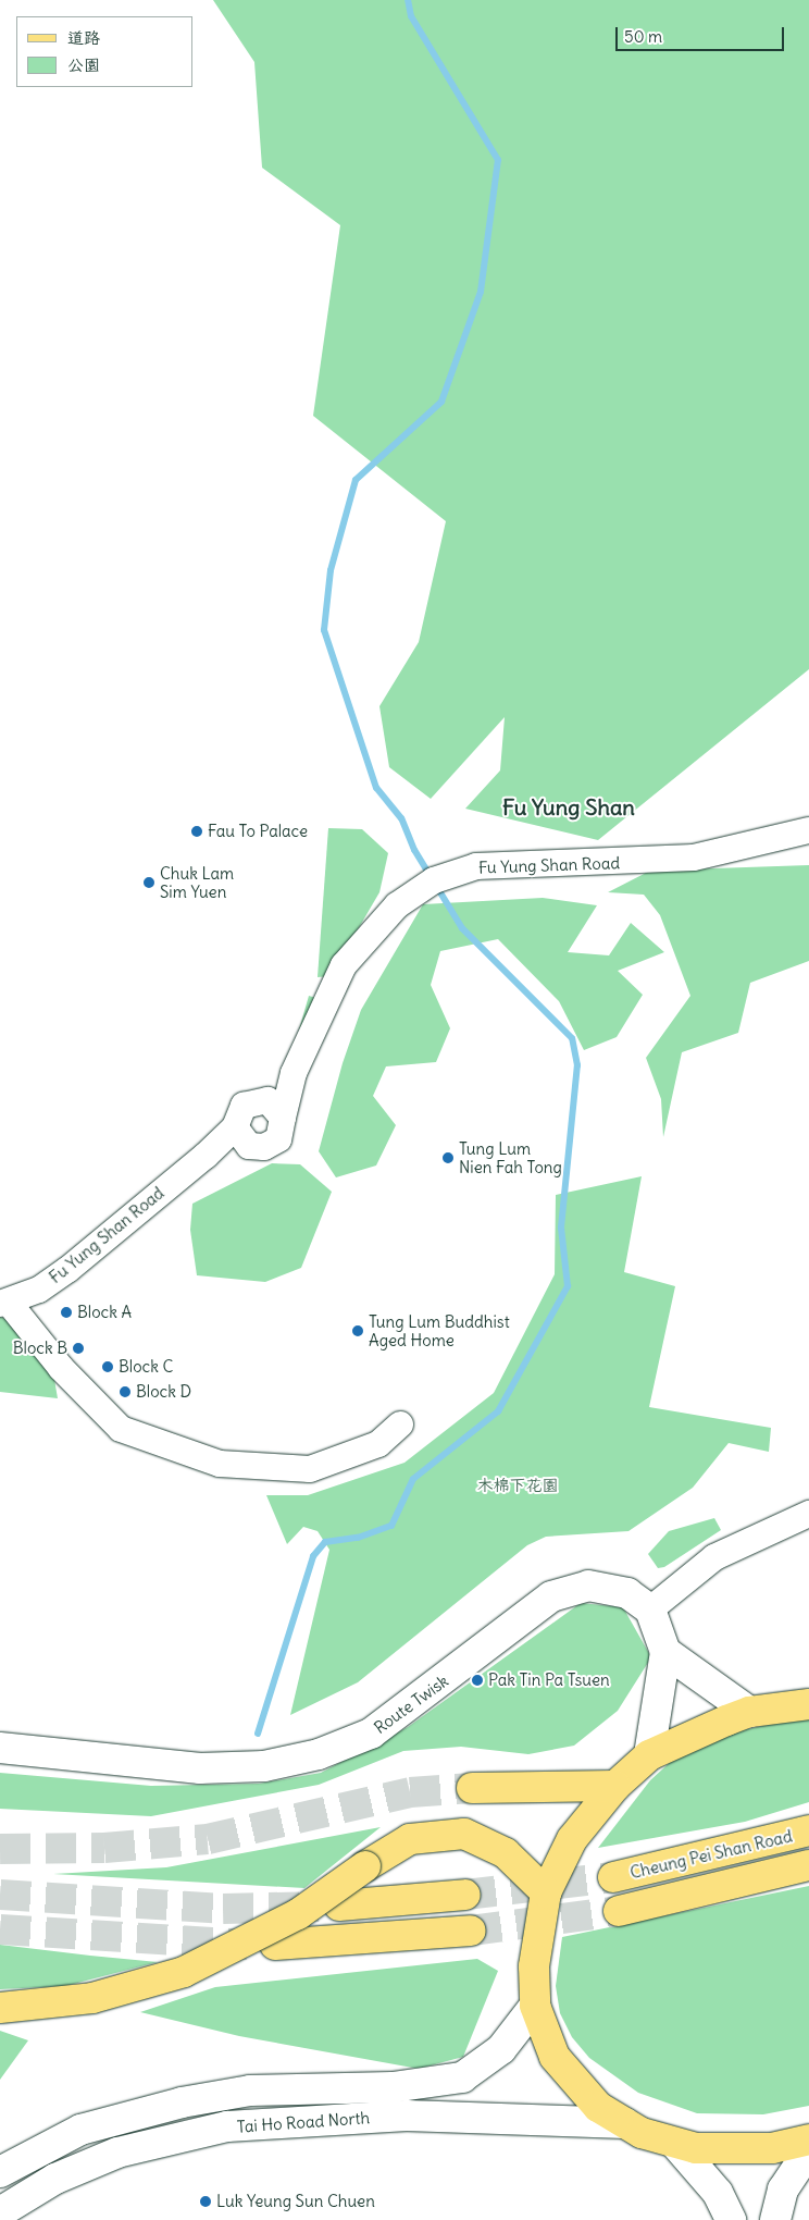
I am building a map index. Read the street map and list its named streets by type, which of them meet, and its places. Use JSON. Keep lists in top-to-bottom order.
{
  "streets": {
    "main road": ["Route Twisk", "Cheung Pei Shan Road", "Tai Ho Road North"],
    "street": ["Fu Yung Shan Road"]
  },
  "districts": ["Fu Yung Shan"],
  "parks": ["木棉下花園"],
  "places": [
    "Fau To Palace",
    "Chuk Lam Sim Yuen",
    "Tung Lum Nien Fah Tong",
    "Block A",
    "Tung Lum Buddhist Aged Home",
    "Block B",
    "Block C",
    "Block D",
    "Pak Tin Pa Tsuen",
    "Luk Yeung Sun Chuen"
  ],
  "legend": ["道路", "公園"],
  "scale_bar": "50 m"
}
